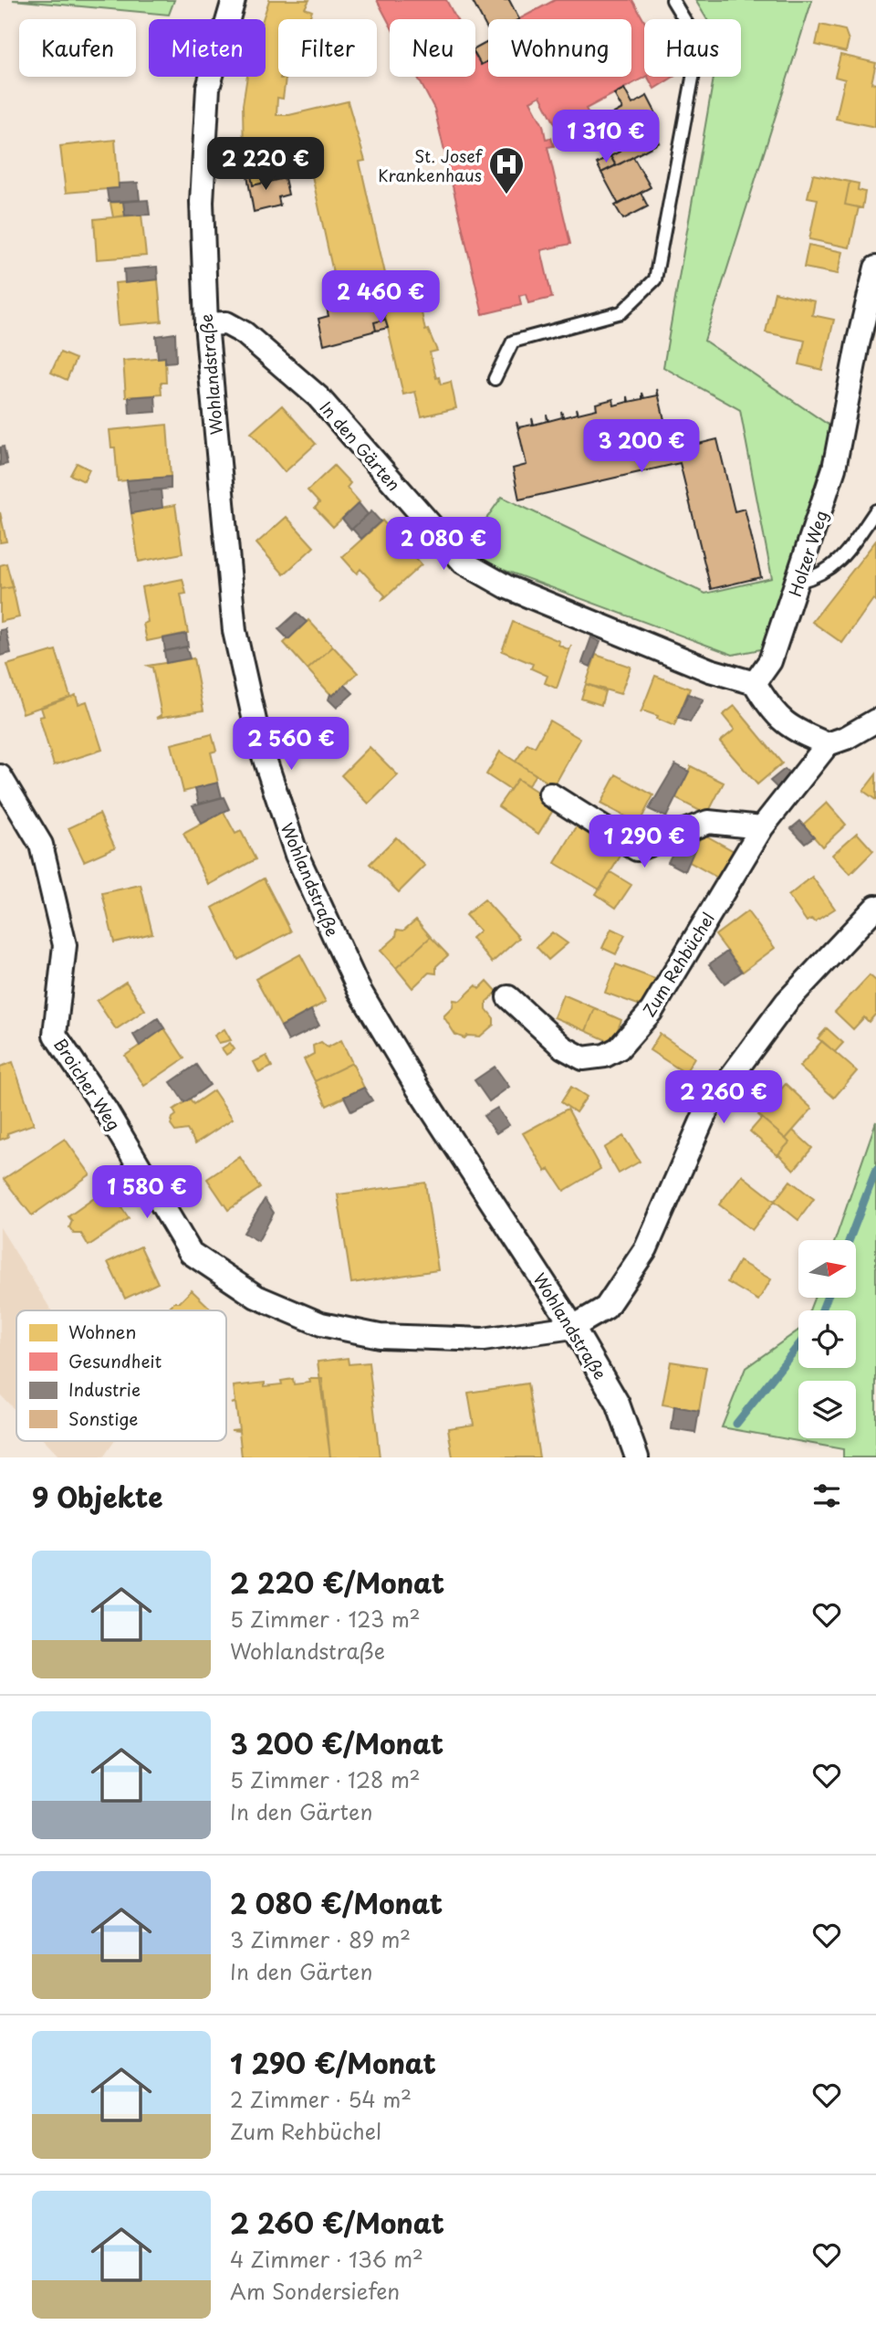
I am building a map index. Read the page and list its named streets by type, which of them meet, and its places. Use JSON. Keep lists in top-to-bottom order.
{
  "streets": {
    "street": [
      "Wohlandstraße",
      "In den Gärten",
      "Holzer Weg",
      "Zum Rehbüchel",
      "Broicher Weg"
    ]
  },
  "crossings": [
    ["Wohlandstraße", "In den Gärten"],
    ["Wohlandstraße", "Broicher Weg"],
    ["In den Gärten", "Holzer Weg"]
  ],
  "places": {
    "hospital": ["St. Josef Krankenhaus"]
  },
  "legend": [
    "Wohnen",
    "Gesundheit",
    "Industrie",
    "Sonstige"
  ],
  "north": "right",
  "page": {
    "chip": [
      "Kaufen",
      "Mieten",
      "Filter",
      "Neu",
      "Wohnung",
      "Haus"
    ],
    "price": [
      "1 310 €",
      "2 220 €",
      "2 460 €",
      "3 200 €",
      "2 080 €",
      "2 560 €",
      "1 290 €",
      "2 260 €",
      "1 580 €"
    ],
    "heading": "9 Objekte",
    "list": [
      {
        "name": "2 220 €/Monat",
        "note": "5 Zimmer · 123 m² · Wohlandstraße"
      },
      {
        "name": "3 200 €/Monat",
        "note": "5 Zimmer · 128 m² · In den Gärten"
      },
      {
        "name": "2 080 €/Monat",
        "note": "3 Zimmer · 89 m² · In den Gärten"
      },
      {
        "name": "1 290 €/Monat",
        "note": "2 Zimmer · 54 m² · Zum Rehbüchel"
      },
      {
        "name": "2 260 €/Monat",
        "note": "4 Zimmer · 136 m² · Am Sondersiefen"
      }
    ]
  }
}
